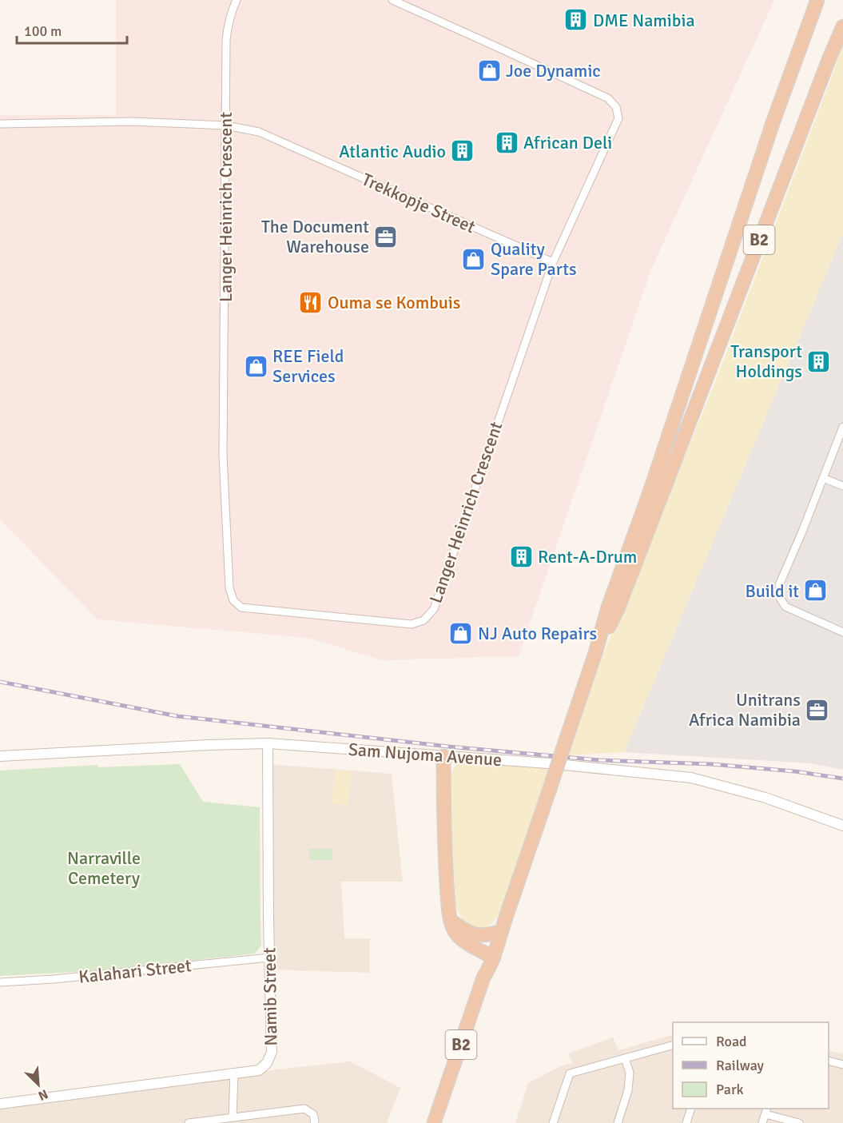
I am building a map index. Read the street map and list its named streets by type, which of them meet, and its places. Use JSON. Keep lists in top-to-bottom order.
{
  "streets": {
    "highway": ["B2"],
    "street": [
      "Trekkopje Street",
      "Langer Heinrich Crescent",
      "Sam Nujoma Avenue",
      "Kalahari Street",
      "Namib Street"
    ]
  },
  "crossings": [
    ["Trekkopje Street", "Langer Heinrich Crescent"],
    ["Sam Nujoma Avenue", "Namib Street"],
    ["Kalahari Street", "Namib Street"]
  ],
  "parks": ["Narraville Cemetery"],
  "places": {
    "building": [
      "DME Namibia",
      "African Deli",
      "Atlantic Audio",
      "Transport Holdings",
      "Rent-A-Drum"
    ],
    "shop": [
      "Joe Dynamic",
      "Quality Spare Parts",
      "REE Field Services",
      "Build it",
      "NJ Auto Repairs"
    ],
    "office": ["The Document Warehouse", "Unitrans Africa Namibia"],
    "restaurant": ["Ouma se Kombuis"]
  },
  "legend": ["Road", "Railway", "Park"],
  "scale_bar": "100 m",
  "north": "bottom right"
}
